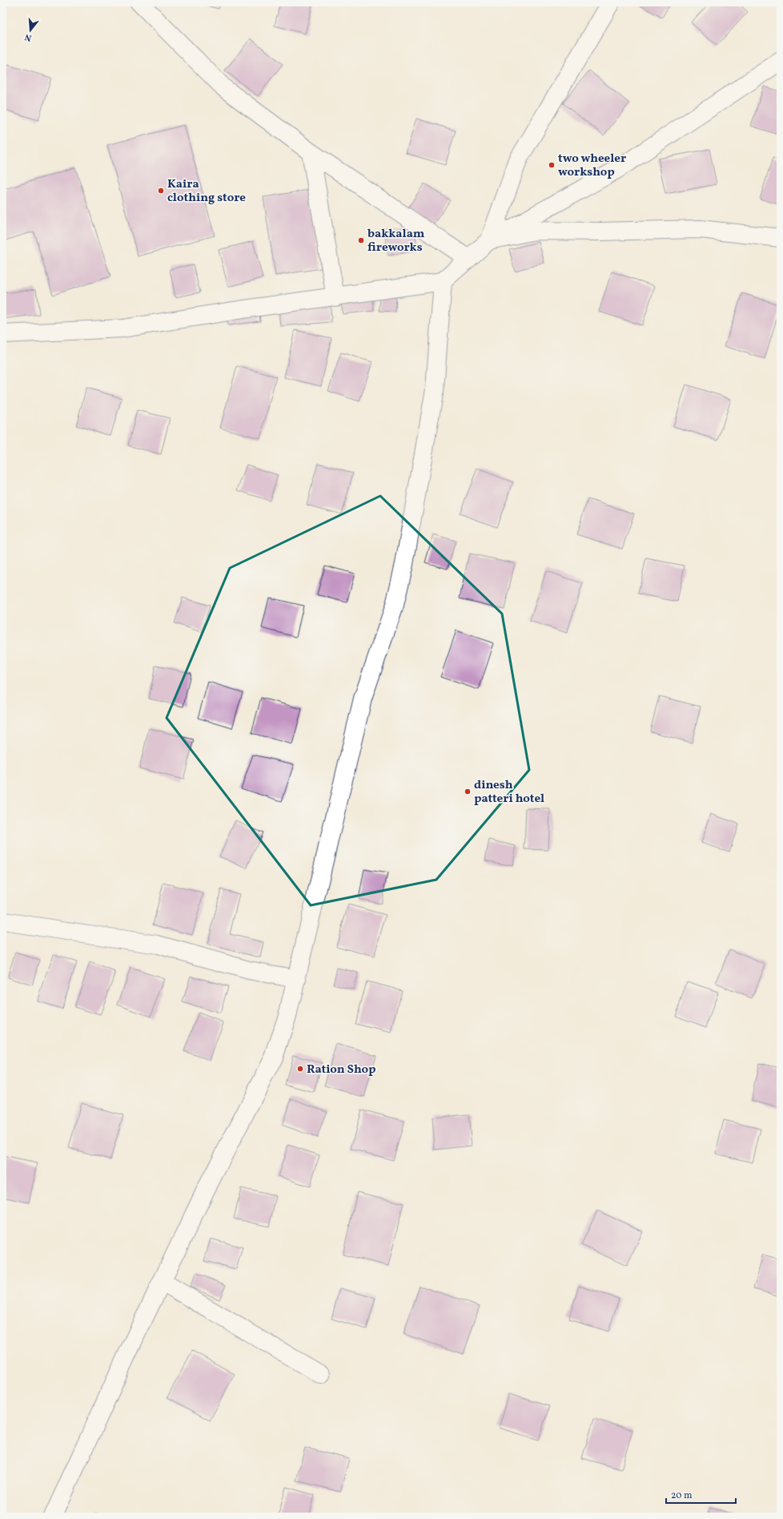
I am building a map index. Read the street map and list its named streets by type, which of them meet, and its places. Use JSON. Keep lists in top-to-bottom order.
{
  "places": [
    "two wheeler workshop",
    "Kaira clothing store",
    "bakkalam fireworks",
    "dinesh patteri hotel",
    "Ration Shop"
  ],
  "scale_bar": "20 m",
  "north": "bottom"
}
